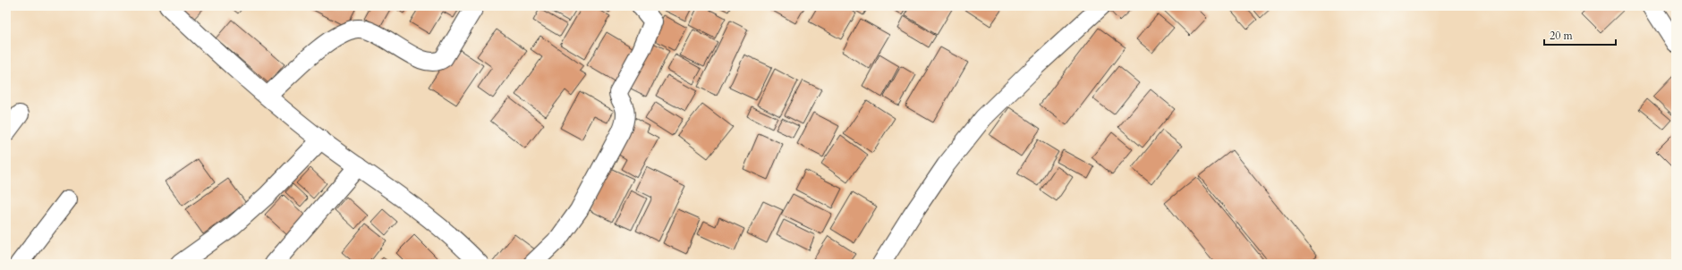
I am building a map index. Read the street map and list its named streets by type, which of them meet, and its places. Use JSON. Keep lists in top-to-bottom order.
{
  "scale_bar": "20 m"
}
